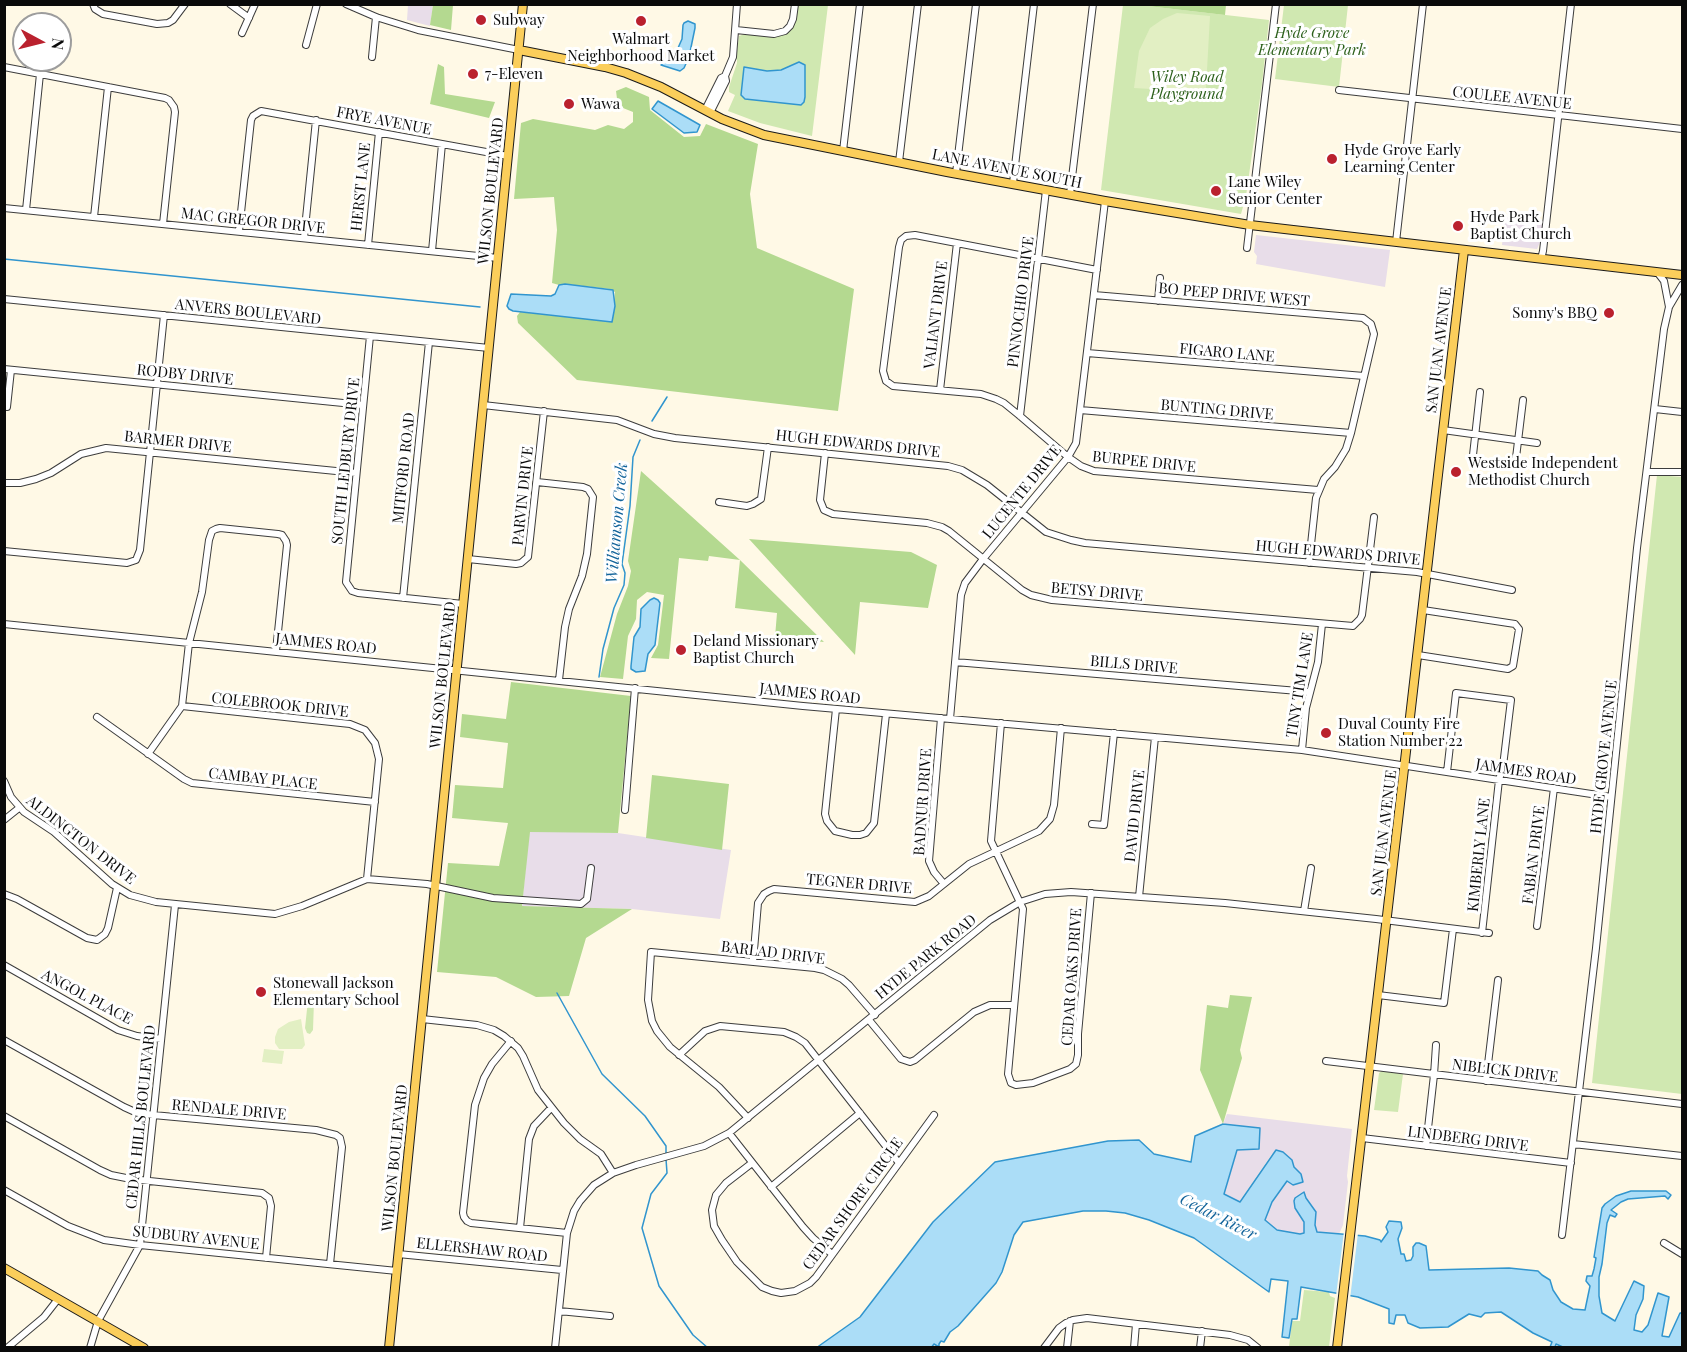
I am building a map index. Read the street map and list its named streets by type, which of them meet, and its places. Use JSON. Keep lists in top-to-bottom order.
{
  "streets": {
    "main road": ["LANE AVENUE SOUTH", "WILSON BOULEVARD", "SAN JUAN AVENUE"],
    "street": [
      "COULEE AVENUE",
      "FRYE AVENUE",
      "HERST LANE",
      "MAC GREGOR DRIVE",
      "BO PEEP DRIVE WEST",
      "PINNOCHIO DRIVE",
      "ANVERS BOULEVARD",
      "VALIANT DRIVE",
      "FIGARO LANE",
      "RODBY DRIVE",
      "BUNTING DRIVE",
      "BARMER DRIVE",
      "HUGH EDWARDS DRIVE",
      "SOUTH LEDBURY DRIVE",
      "BURPEE DRIVE",
      "MITFORD ROAD",
      "LUCENTE DRIVE",
      "PARVIN DRIVE",
      "BETSY DRIVE",
      "JAMMES ROAD",
      "BILLS DRIVE",
      "TINY TIM LANE",
      "COLEBROOK DRIVE",
      "HYDE GROVE AVENUE",
      "CAMBAY PLACE",
      "BADNUR DRIVE",
      "DAVID DRIVE",
      "ALDINGTON DRIVE",
      "KIMBERLY LANE",
      "FABIAN DRIVE",
      "TEGNER DRIVE",
      "BARLAD DRIVE",
      "HYDE PARK ROAD",
      "CEDAR OAKS DRIVE",
      "ANGOL PLACE",
      "NIBLICK DRIVE",
      "RENDALE DRIVE",
      "CEDAR HILLS BOULEVARD",
      "LINDBERG DRIVE",
      "CEDAR SHORE CIRCLE",
      "SUDBURY AVENUE",
      "ELLERSHAW ROAD"
    ]
  },
  "crossings": [
    ["FRYE AVENUE", "HERST LANE"],
    ["FRYE AVENUE", "WILSON BOULEVARD"],
    ["FRYE AVENUE", "MAC GREGOR DRIVE"],
    ["LANE AVENUE SOUTH", "WILSON BOULEVARD"],
    ["LANE AVENUE SOUTH", "PINNOCHIO DRIVE"],
    ["LANE AVENUE SOUTH", "SAN JUAN AVENUE"],
    ["LANE AVENUE SOUTH", "LUCENTE DRIVE"],
    ["HERST LANE", "MAC GREGOR DRIVE"],
    ["WILSON BOULEVARD", "MAC GREGOR DRIVE"],
    ["WILSON BOULEVARD", "ANVERS BOULEVARD"],
    ["WILSON BOULEVARD", "HUGH EDWARDS DRIVE"],
    ["WILSON BOULEVARD", "PARVIN DRIVE"],
    ["WILSON BOULEVARD", "JAMMES ROAD"],
    ["WILSON BOULEVARD", "ALDINGTON DRIVE"],
    ["WILSON BOULEVARD", "SUDBURY AVENUE"],
    ["WILSON BOULEVARD", "ELLERSHAW ROAD"],
    ["BO PEEP DRIVE WEST", "FIGARO LANE"],
    ["BO PEEP DRIVE WEST", "LUCENTE DRIVE"],
    ["PINNOCHIO DRIVE", "BURPEE DRIVE"],
    ["ANVERS BOULEVARD", "SOUTH LEDBURY DRIVE"],
    ["ANVERS BOULEVARD", "MITFORD ROAD"],
    ["VALIANT DRIVE", "BURPEE DRIVE"],
    ["SAN JUAN AVENUE", "HUGH EDWARDS DRIVE"],
    ["SAN JUAN AVENUE", "JAMMES ROAD"],
    ["SAN JUAN AVENUE", "HYDE PARK ROAD"],
    ["SAN JUAN AVENUE", "NIBLICK DRIVE"],
    ["SAN JUAN AVENUE", "LINDBERG DRIVE"],
    ["FIGARO LANE", "LUCENTE DRIVE"],
    ["RODBY DRIVE", "SOUTH LEDBURY DRIVE"],
    ["BUNTING DRIVE", "LUCENTE DRIVE"],
    ["BARMER DRIVE", "SOUTH LEDBURY DRIVE"],
    ["HUGH EDWARDS DRIVE", "LUCENTE DRIVE"],
    ["HUGH EDWARDS DRIVE", "PARVIN DRIVE"],
    ["HUGH EDWARDS DRIVE", "BETSY DRIVE"],
    ["SOUTH LEDBURY DRIVE", "MITFORD ROAD"],
    ["BURPEE DRIVE", "LUCENTE DRIVE"],
    ["LUCENTE DRIVE", "BETSY DRIVE"],
    ["LUCENTE DRIVE", "JAMMES ROAD"],
    ["LUCENTE DRIVE", "BILLS DRIVE"],
    ["BETSY DRIVE", "TINY TIM LANE"],
    ["JAMMES ROAD", "TINY TIM LANE"],
    ["JAMMES ROAD", "HYDE GROVE AVENUE"],
    ["JAMMES ROAD", "BADNUR DRIVE"],
    ["JAMMES ROAD", "DAVID DRIVE"],
    ["JAMMES ROAD", "KIMBERLY LANE"],
    ["JAMMES ROAD", "FABIAN DRIVE"],
    ["JAMMES ROAD", "TEGNER DRIVE"],
    ["BILLS DRIVE", "TINY TIM LANE"],
    ["COLEBROOK DRIVE", "CAMBAY PLACE"],
    ["COLEBROOK DRIVE", "ALDINGTON DRIVE"],
    ["HYDE GROVE AVENUE", "NIBLICK DRIVE"],
    ["HYDE GROVE AVENUE", "LINDBERG DRIVE"],
    ["BADNUR DRIVE", "TEGNER DRIVE"],
    ["DAVID DRIVE", "HYDE PARK ROAD"],
    ["ALDINGTON DRIVE", "CEDAR HILLS BOULEVARD"],
    ["KIMBERLY LANE", "HYDE PARK ROAD"],
    ["TEGNER DRIVE", "BARLAD DRIVE"],
    ["BARLAD DRIVE", "HYDE PARK ROAD"],
    ["HYDE PARK ROAD", "CEDAR OAKS DRIVE"],
    ["HYDE PARK ROAD", "ELLERSHAW ROAD"],
    ["ANGOL PLACE", "CEDAR HILLS BOULEVARD"],
    ["RENDALE DRIVE", "CEDAR HILLS BOULEVARD"],
    ["RENDALE DRIVE", "SUDBURY AVENUE"],
    ["CEDAR HILLS BOULEVARD", "SUDBURY AVENUE"]
  ],
  "water": ["Williamson Creek", "Cedar River"],
  "parks": ["Hyde Grove Elementary Park", "Wiley Road Playground"],
  "places": [
    "Subway",
    "Walmart Neighborhood Market",
    "7-Eleven",
    "Wawa",
    "Hyde Grove Early Learning Center",
    "Lane Wiley Senior Center",
    "Hyde Park Baptist Church",
    "Sonny's BBQ",
    "Westside Independent Methodist Church",
    "Deland Missionary Baptist Church",
    "Duval County Fire Station Number 22",
    "Stonewall Jackson Elementary School"
  ],
  "north": "right"
}
